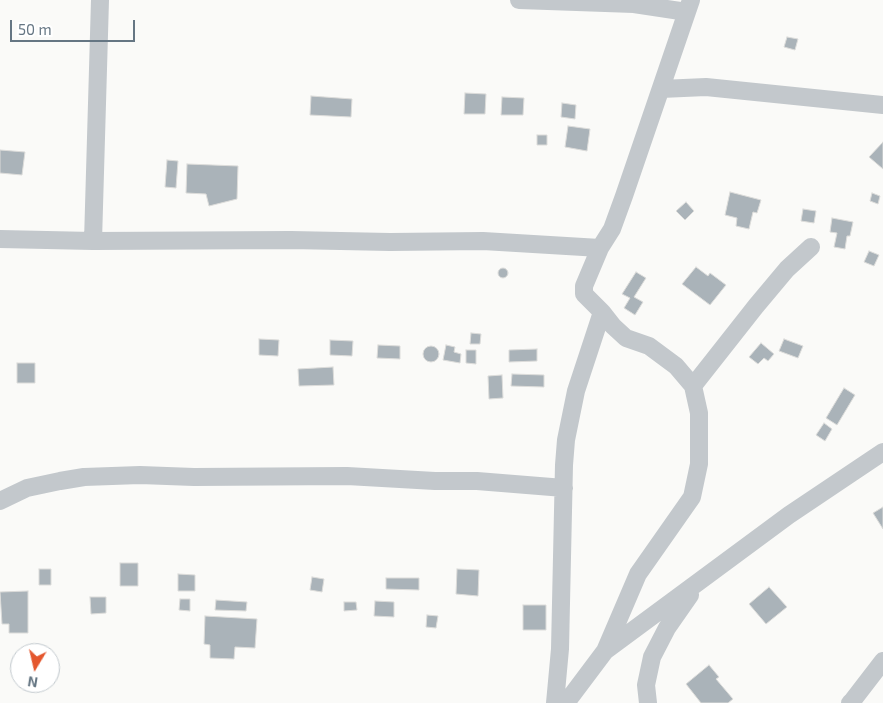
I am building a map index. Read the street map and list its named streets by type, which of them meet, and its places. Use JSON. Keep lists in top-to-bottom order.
{
  "scale_bar": "50 m",
  "north": "bottom"
}
